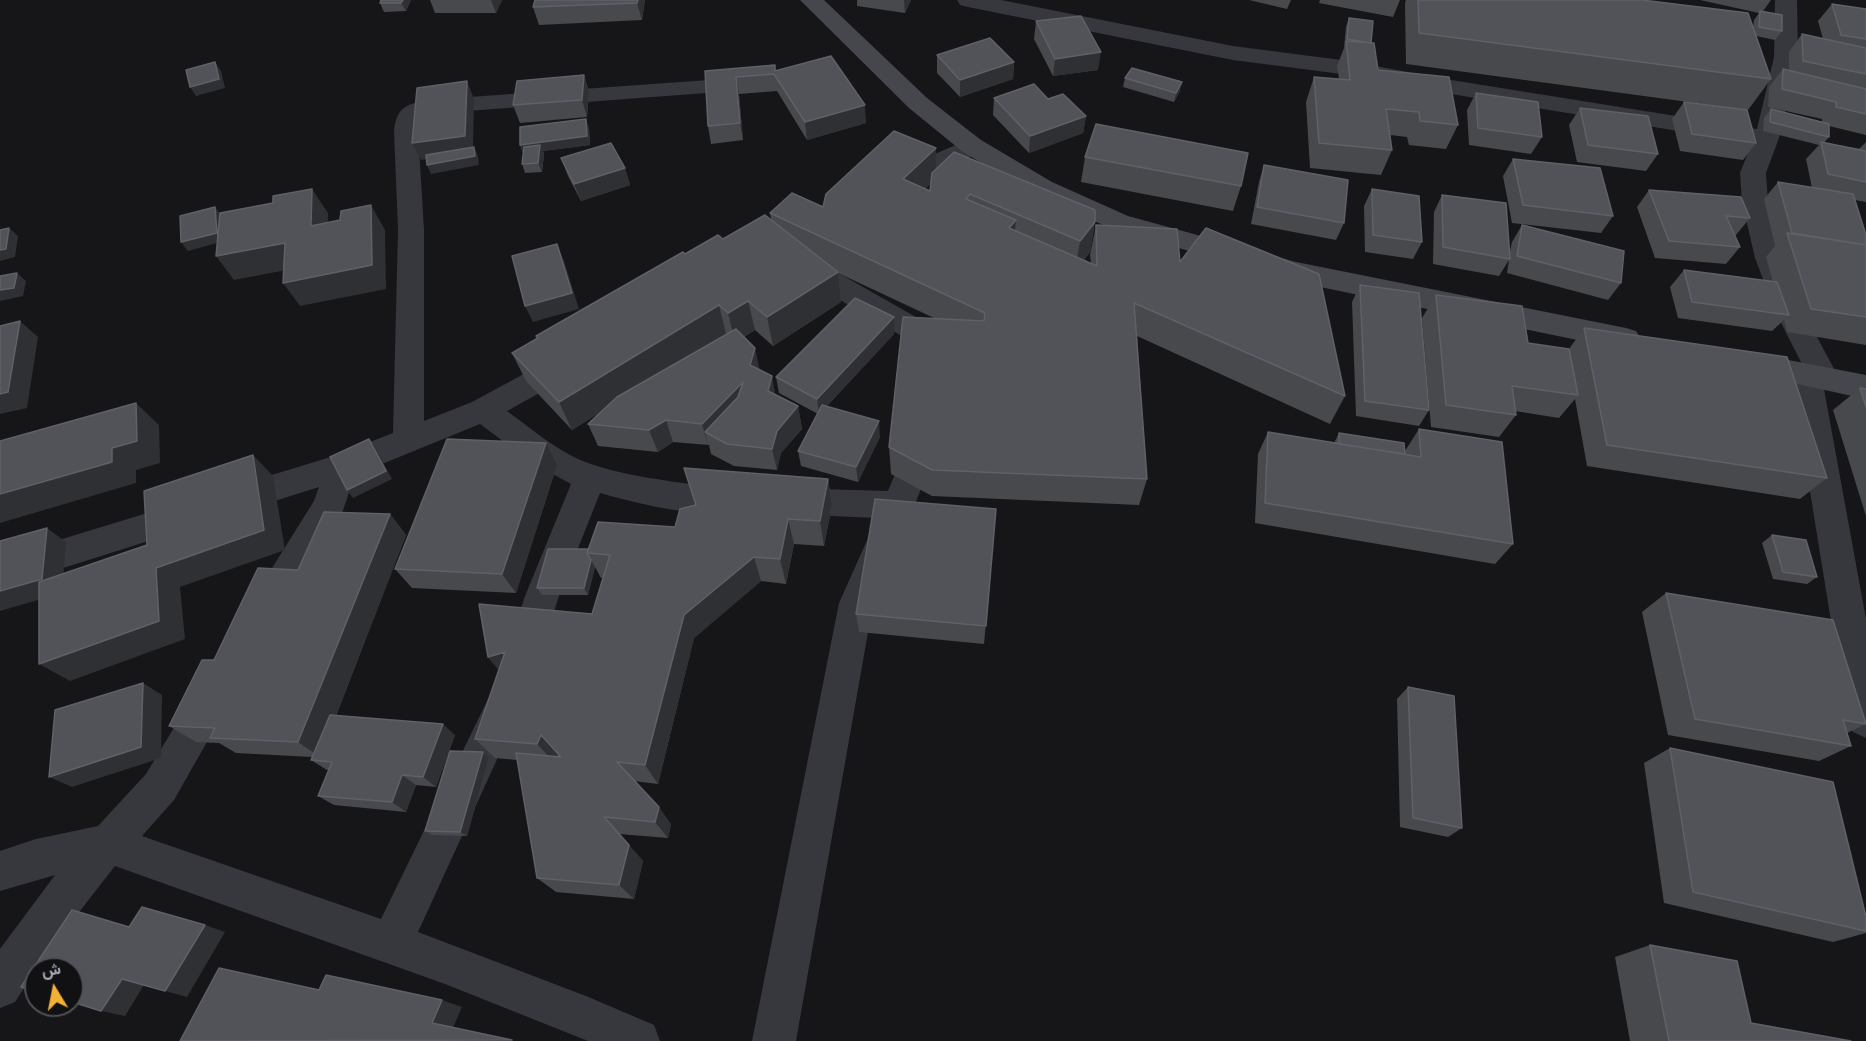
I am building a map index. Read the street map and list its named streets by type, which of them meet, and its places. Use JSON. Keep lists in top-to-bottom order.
{
  "north": "top"
}
